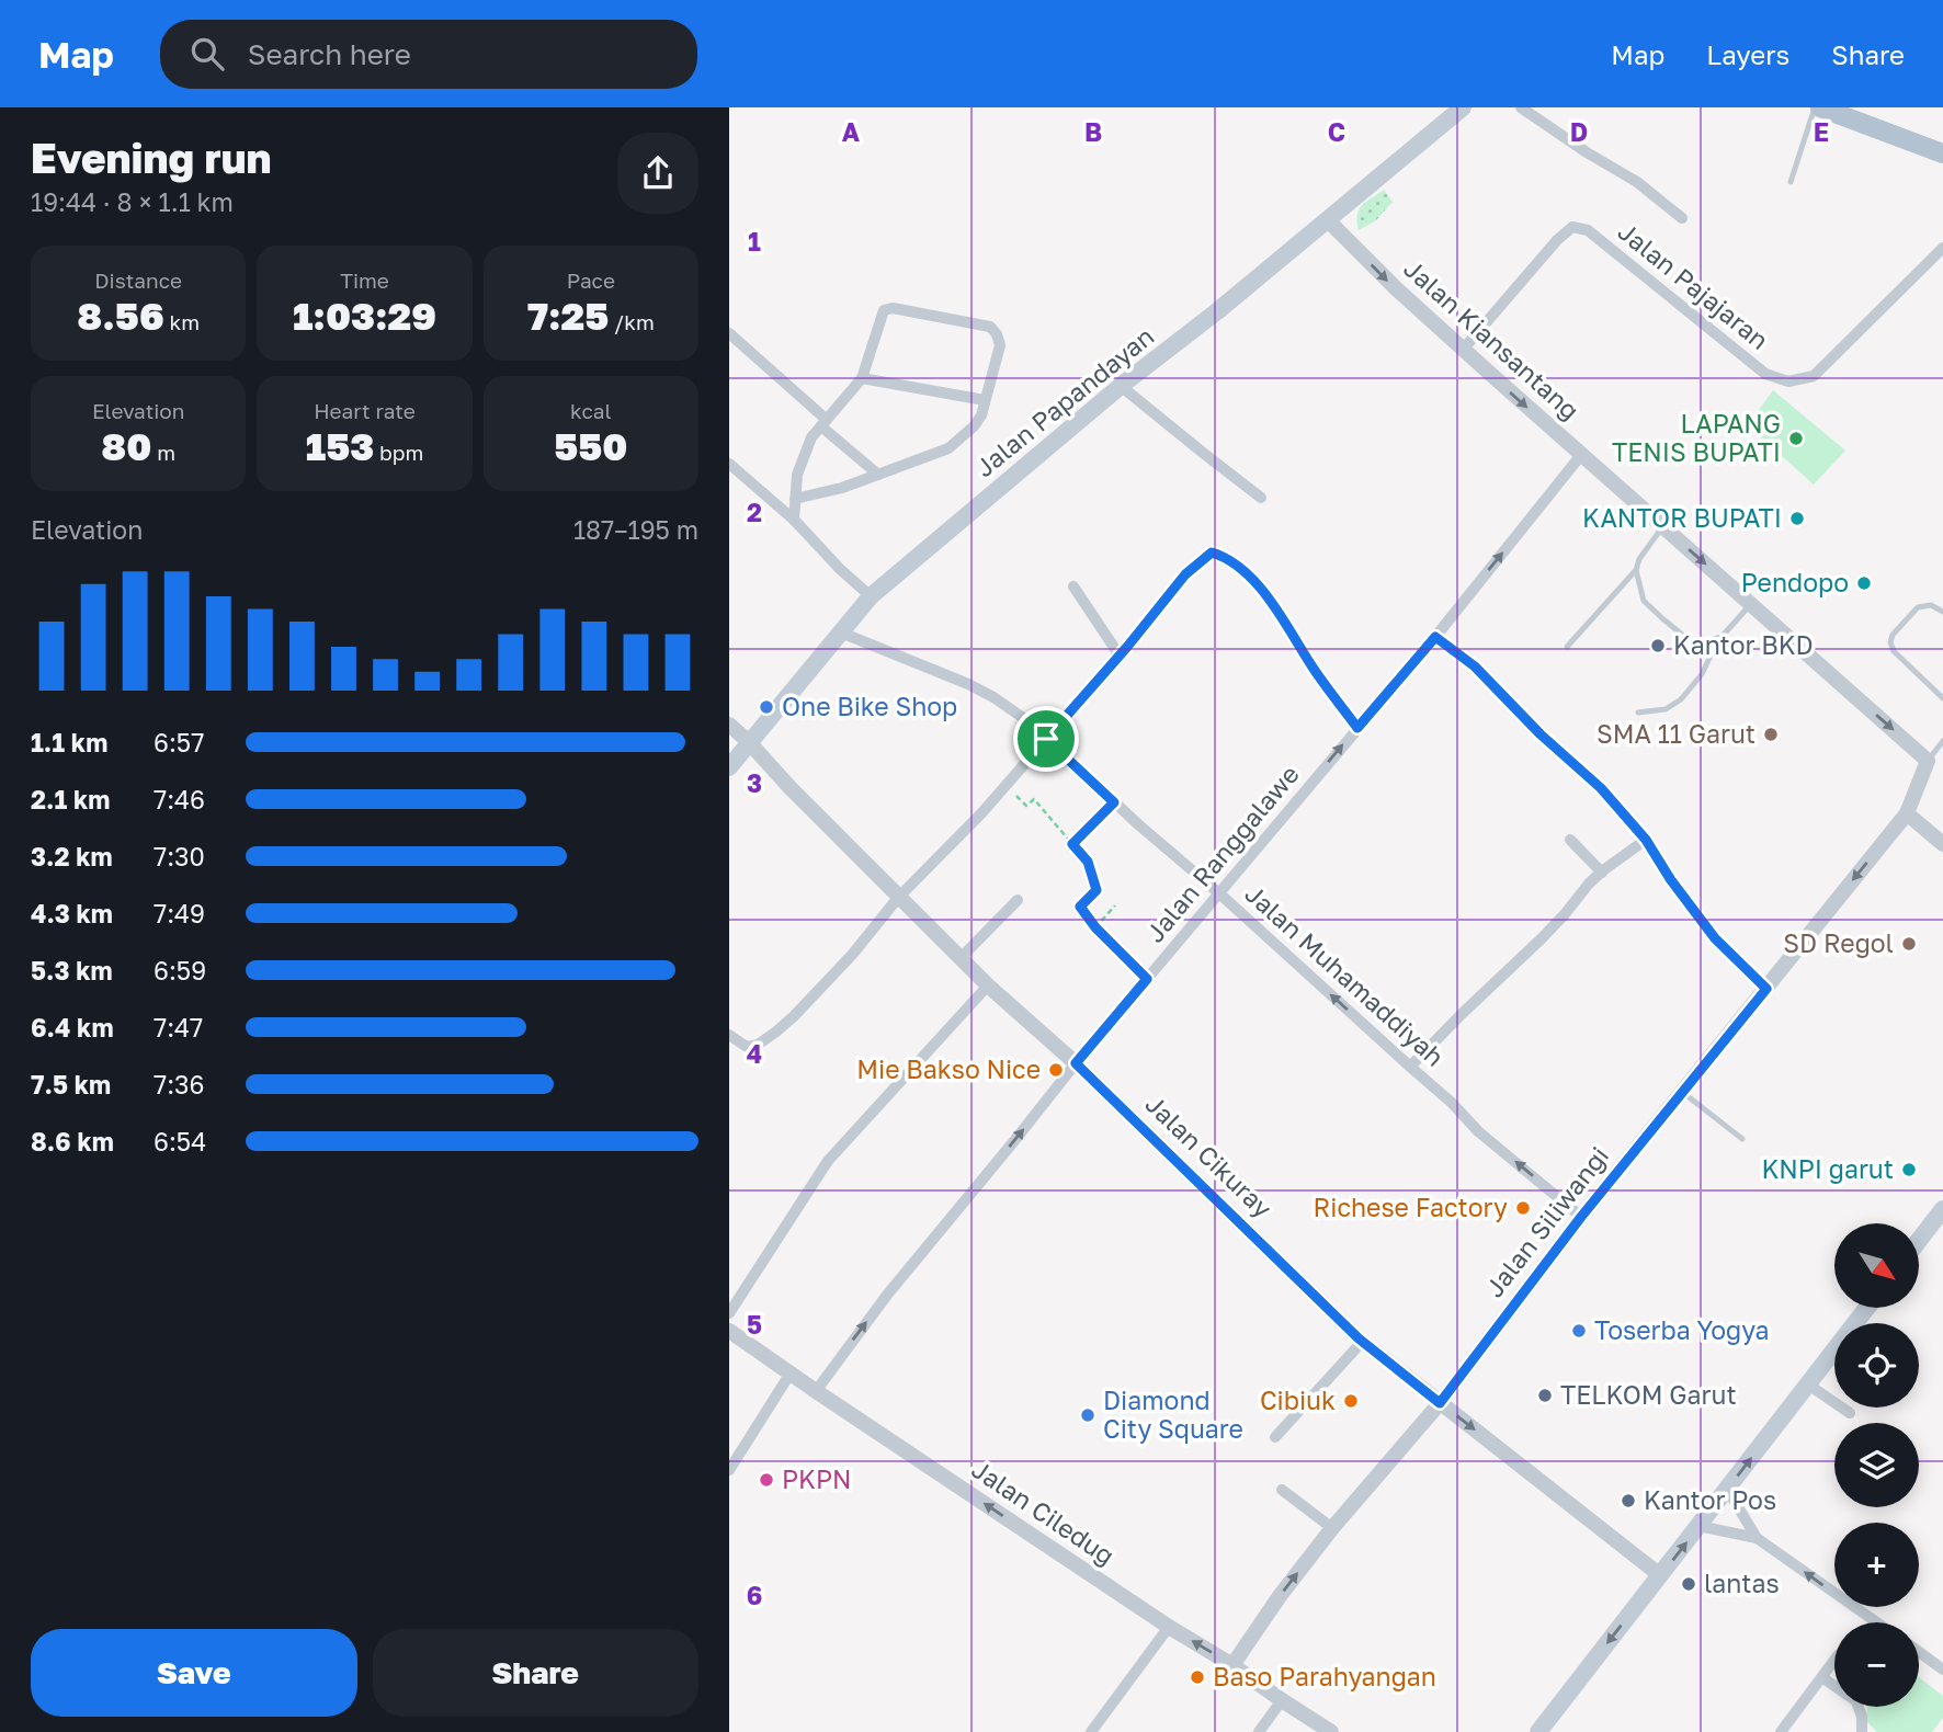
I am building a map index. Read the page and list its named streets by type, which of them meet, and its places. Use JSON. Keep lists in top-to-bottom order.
{
  "streets": {
    "main road": ["Jalan Papandayan"],
    "street": [
      "Jalan Pajajaran",
      "Jalan Kiansantang",
      "Jalan Ranggalawe",
      "Jalan Muhamaddiyah",
      "Jalan Cikuray",
      "Jalan Siliwangi",
      "Jalan Ciledug"
    ]
  },
  "crossings": [
    ["Jalan Pajajaran", "Jalan Kiansantang"],
    ["Jalan Kiansantang", "Jalan Papandayan"],
    ["Jalan Kiansantang", "Jalan Ranggalawe"],
    ["Jalan Papandayan", "Jalan Muhamaddiyah"],
    ["Jalan Papandayan", "Jalan Cikuray"],
    ["Jalan Ranggalawe", "Jalan Muhamaddiyah"],
    ["Jalan Ranggalawe", "Jalan Cikuray"],
    ["Jalan Ranggalawe", "Jalan Ciledug"],
    ["Jalan Muhamaddiyah", "Jalan Siliwangi"],
    ["Jalan Cikuray", "Jalan Siliwangi"],
    ["Jalan Siliwangi", "Jalan Ciledug"]
  ],
  "one_way": [
    "Jalan Kiansantang",
    "Jalan Ranggalawe",
    "Jalan Muhamaddiyah",
    "Jalan Ciledug"
  ],
  "places": [
    "LAPANG TENIS BUPATI",
    "KANTOR BUPATI",
    "Pendopo",
    "Kantor BKD",
    "One Bike Shop",
    "SMA 11 Garut",
    "SD Regol",
    "Mie Bakso Nice",
    "KNPI garut",
    "Richese Factory",
    "Toserba Yogya",
    "TELKOM Garut",
    "Cibiuk",
    "Diamond City Square",
    "PKPN",
    "Kantor Pos",
    "lantas",
    "Baso Parahyangan"
  ],
  "north": "bottom right",
  "page": {
    "header": "Map",
    "search": "Search here",
    "nav": ["Map", "Layers", "Share"],
    "heading": ["Evening run", "19:44 · 8 × 1.1 km"],
    "stats": [
      ["Distance", "8.56 km"],
      ["Time", "1:03:29"],
      ["Pace", "7:25 /km"],
      ["Elevation", "80 m"],
      ["Heart rate", "153 bpm"],
      ["kcal", "550"]
    ],
    "chart": ["Elevation", "187–195 m"],
    "list": [
      {
        "name": "1.1 km",
        "note": "6:57"
      },
      {
        "name": "2.1 km",
        "note": "7:46"
      },
      {
        "name": "3.2 km",
        "note": "7:30"
      },
      {
        "name": "4.3 km",
        "note": "7:49"
      },
      {
        "name": "5.3 km",
        "note": "6:59"
      },
      {
        "name": "6.4 km",
        "note": "7:47"
      },
      {
        "name": "7.5 km",
        "note": "7:36"
      },
      {
        "name": "8.6 km",
        "note": "6:54"
      }
    ],
    "map_buttons": ["+", "−"],
    "buttons": ["Save", "Share"]
  },
  "grid": {
    "columns": [
      "A",
      "B",
      "C",
      "D",
      "E"
    ],
    "rows": [
      "1",
      "2",
      "3",
      "4",
      "5",
      "6"
    ]
  }
}
